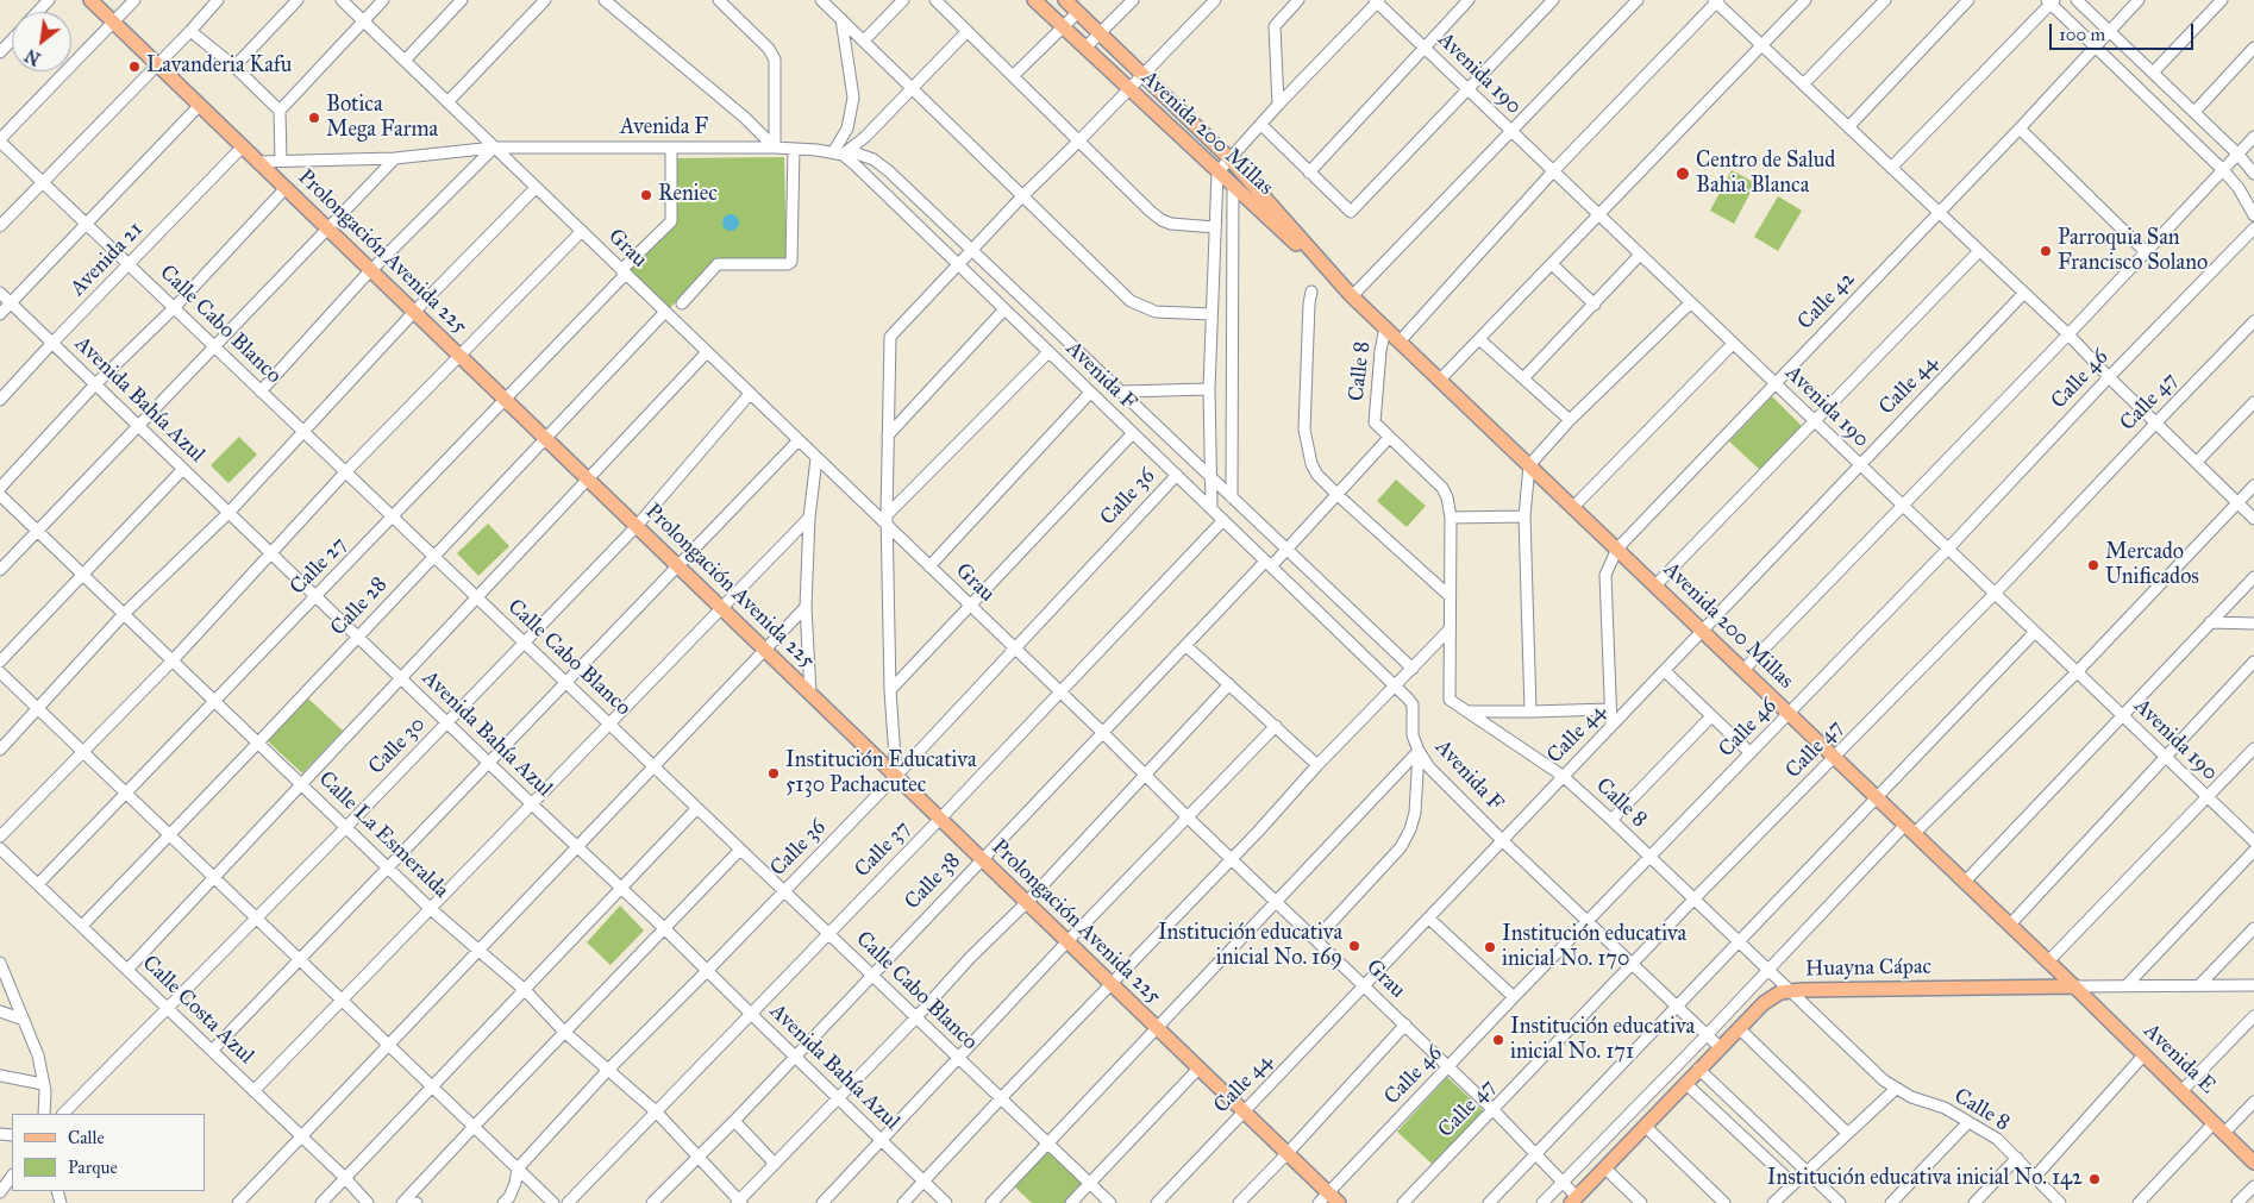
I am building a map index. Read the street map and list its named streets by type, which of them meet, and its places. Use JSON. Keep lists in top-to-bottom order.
{
  "streets": {
    "main road": [
      "Avenida 200 Millas",
      "Prolongación Avenida 225",
      "Huayna Cápac",
      "Avenida E"
    ],
    "street": [
      "Avenida 190",
      "Avenida F",
      "Grau",
      "Avenida 21",
      "Calle 42",
      "Calle Cabo Blanco",
      "Calle 8",
      "Calle 46",
      "Calle 44",
      "Avenida Bahía Azul",
      "Calle 47",
      "Calle 36",
      "Calle 27",
      "Calle 28",
      "Calle 30",
      "Calle La Esmeralda",
      "Calle 37",
      "Calle 38",
      "Calle Costa Azul"
    ]
  },
  "crossings": [
    ["Avenida 190", "Calle 42"],
    ["Avenida 190", "Calle 46"],
    ["Avenida 190", "Calle 44"],
    ["Avenida 190", "Calle 47"],
    ["Avenida F", "Grau"],
    ["Avenida F", "Prolongación Avenida 225"],
    ["Avenida F", "Calle 46"],
    ["Avenida F", "Calle 44"],
    ["Avenida F", "Calle 47"],
    ["Avenida F", "Calle 36"],
    ["Avenida F", "Calle 27"],
    ["Avenida F", "Calle 37"],
    ["Avenida F", "Calle 38"],
    ["Avenida F", "Huayna Cápac"],
    ["Avenida 200 Millas", "Calle 42"],
    ["Avenida 200 Millas", "Calle 8"],
    ["Avenida 200 Millas", "Calle 46"],
    ["Avenida 200 Millas", "Calle 44"],
    ["Avenida 200 Millas", "Calle 47"],
    ["Avenida 200 Millas", "Huayna Cápac"],
    ["Avenida 200 Millas", "Avenida E"],
    ["Grau", "Calle 46"],
    ["Grau", "Calle 44"],
    ["Grau", "Calle 47"],
    ["Grau", "Calle 36"],
    ["Grau", "Calle 27"],
    ["Grau", "Calle 28"],
    ["Grau", "Calle 30"],
    ["Grau", "Calle 37"],
    ["Grau", "Calle 38"],
    ["Grau", "Huayna Cápac"],
    ["Prolongación Avenida 225", "Avenida 21"],
    ["Prolongación Avenida 225", "Calle 46"],
    ["Prolongación Avenida 225", "Calle 44"],
    ["Prolongación Avenida 225", "Calle 36"],
    ["Prolongación Avenida 225", "Calle 27"],
    ["Prolongación Avenida 225", "Calle 28"],
    ["Prolongación Avenida 225", "Calle 30"],
    ["Prolongación Avenida 225", "Calle 37"],
    ["Prolongación Avenida 225", "Calle 38"],
    ["Avenida 21", "Calle Cabo Blanco"],
    ["Avenida 21", "Avenida Bahía Azul"],
    ["Calle 42", "Calle 44"],
    ["Calle Cabo Blanco", "Calle 36"],
    ["Calle Cabo Blanco", "Calle 27"],
    ["Calle Cabo Blanco", "Calle 28"],
    ["Calle Cabo Blanco", "Calle 30"],
    ["Calle Cabo Blanco", "Calle 37"],
    ["Calle Cabo Blanco", "Calle 38"],
    ["Calle 8", "Calle 46"],
    ["Calle 8", "Calle 44"],
    ["Calle 8", "Calle 47"],
    ["Calle 8", "Calle 38"],
    ["Calle 8", "Huayna Cápac"],
    ["Avenida Bahía Azul", "Calle 36"],
    ["Avenida Bahía Azul", "Calle 27"],
    ["Avenida Bahía Azul", "Calle 28"],
    ["Avenida Bahía Azul", "Calle 30"],
    ["Avenida Bahía Azul", "Calle 37"],
    ["Avenida Bahía Azul", "Calle 38"],
    ["Calle 36", "Calle La Esmeralda"],
    ["Calle 27", "Calle La Esmeralda"],
    ["Calle 27", "Calle Costa Azul"],
    ["Calle 28", "Calle La Esmeralda"],
    ["Calle 28", "Calle Costa Azul"],
    ["Calle 30", "Calle La Esmeralda"],
    ["Calle 30", "Calle Costa Azul"],
    ["Calle La Esmeralda", "Calle 37"],
    ["Calle La Esmeralda", "Calle 38"],
    ["Huayna Cápac", "Avenida E"]
  ],
  "places": [
    "Lavanderia Kafu",
    "Botica Mega Farma",
    "Centro de Salud Bahia Blanca",
    "Reniec",
    "Parroquia San Francisco Solano",
    "Mercado Unificados",
    "Institución Educativa 5130 Pachacutec",
    "Institución educativa inicial No. 169",
    "Institución educativa inicial No. 170",
    "Institución educativa inicial No. 171",
    "Institución educativa inicial No. 142"
  ],
  "legend": ["Calle", "Parque"],
  "scale_bar": "100 m",
  "north": "bottom left"
}
